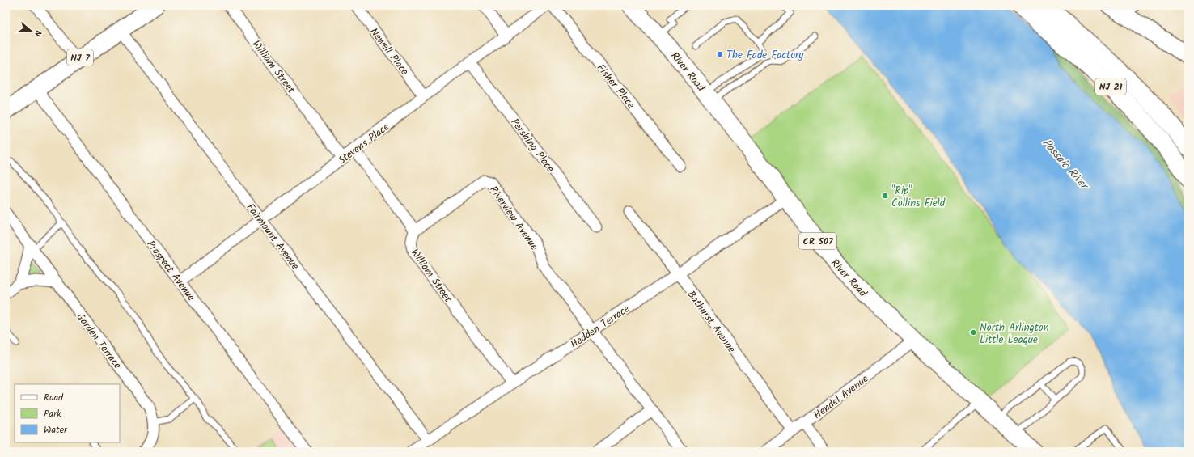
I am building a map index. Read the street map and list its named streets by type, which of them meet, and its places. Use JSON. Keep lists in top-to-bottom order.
{
  "streets": {
    "highway": ["NJ 21"],
    "main road": ["NJ 7", "River Road", "CR 507"],
    "street": [
      "Newell Place",
      "William Street",
      "Fisher Place",
      "Stevens Place",
      "Pershing Place",
      "Riverview Avenue",
      "Fairmount Avenue",
      "Prospect Avenue",
      "Bathurst Avenue",
      "Hedden Terrace",
      "Garden Terrace",
      "Hendel Avenue"
    ]
  },
  "crossings": [
    ["Newell Place", "Stevens Place"],
    ["NJ 7", "Fairmount Avenue"],
    ["NJ 7", "Prospect Avenue"],
    ["William Street", "Stevens Place"],
    ["William Street", "Riverview Avenue"],
    ["William Street", "Hedden Terrace"],
    ["River Road", "Hedden Terrace"],
    ["River Road", "Hendel Avenue"],
    ["Stevens Place", "Pershing Place"],
    ["Stevens Place", "Fairmount Avenue"],
    ["Stevens Place", "Prospect Avenue"],
    ["Riverview Avenue", "Hedden Terrace"],
    ["Fairmount Avenue", "Hedden Terrace"],
    ["Bathurst Avenue", "Hedden Terrace"],
    ["Bathurst Avenue", "Hendel Avenue"]
  ],
  "water": ["Passaic River"],
  "places": ["The Fade Factory", "\"Rip\" Collins Field", "North Arlington Little League"],
  "legend": ["Road", "Park", "Water"],
  "north": "right"
}
